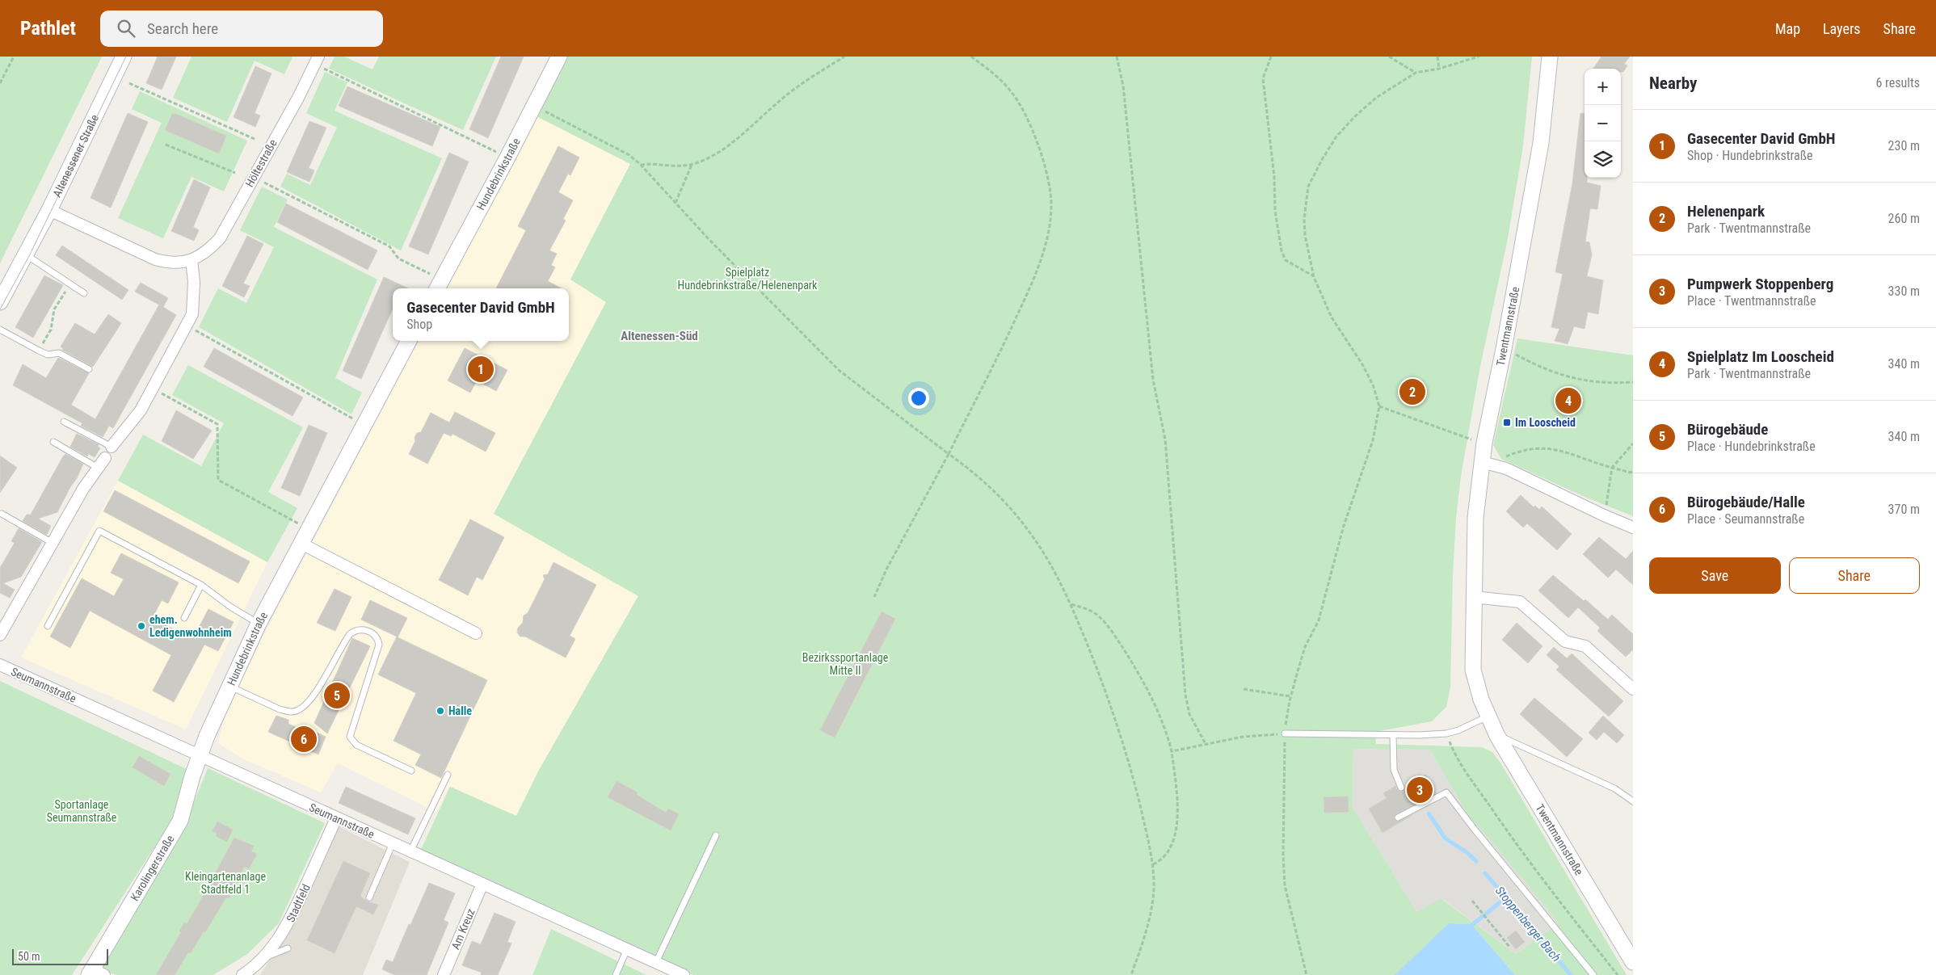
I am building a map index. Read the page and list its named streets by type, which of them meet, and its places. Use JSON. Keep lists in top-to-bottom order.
{
  "streets": {
    "street": [
      "Altenessener Straße",
      "Höltestraße",
      "Hundebrinkstraße",
      "Twentmannstraße",
      "Seumannstraße",
      "Karolingerstraße",
      "Stadtfeld",
      "Am Kreuz"
    ]
  },
  "crossings": [
    ["Altenessener Straße", "Höltestraße"],
    ["Hundebrinkstraße", "Seumannstraße"],
    ["Hundebrinkstraße", "Karolingerstraße"],
    ["Seumannstraße", "Karolingerstraße"],
    ["Seumannstraße", "Stadtfeld"],
    ["Seumannstraße", "Am Kreuz"]
  ],
  "districts": ["Altenessen-Süd"],
  "water": ["Stoppenberger Bach"],
  "parks": [
    "Spielplatz Hundebrinkstraße/Helenenpark",
    "Bezirkssportanlage Mitte II",
    "Sportanlage Seumannstraße",
    "Kleingartenanlage Stadtfeld 1"
  ],
  "places": {
    "transit": ["Im Looscheid"],
    "other": ["ehem. Ledigenwohnheim", "Halle"]
  },
  "scale_bar": "50 m",
  "page": {
    "header": "Pathlet",
    "search": "Search here",
    "nav": ["Map", "Layers", "Share"],
    "heading": ["Nearby", "6 results"],
    "map_buttons": ["+", "−"],
    "list": [
      {
        "mark": "1",
        "name": "Gasecenter David GmbH",
        "note": "Shop · Hundebrinkstraße",
        "value": "230 m"
      },
      {
        "mark": "2",
        "name": "Helenenpark",
        "note": "Park · Twentmannstraße",
        "value": "260 m"
      },
      {
        "mark": "3",
        "name": "Pumpwerk Stoppenberg",
        "note": "Place · Twentmannstraße",
        "value": "330 m"
      },
      {
        "mark": "4",
        "name": "Spielplatz Im Looscheid",
        "note": "Park · Twentmannstraße",
        "value": "340 m"
      },
      {
        "mark": "5",
        "name": "Bürogebäude",
        "note": "Place · Hundebrinkstraße",
        "value": "340 m"
      },
      {
        "mark": "6",
        "name": "Bürogebäude/Halle",
        "note": "Place · Seumannstraße",
        "value": "370 m"
      }
    ],
    "popup": ["Gasecenter David GmbH", "Shop"],
    "pins": [
      "1",
      "2",
      "4",
      "5",
      "6",
      "3"
    ],
    "buttons": ["Save", "Share"],
    "scale": "50 m"
  }
}
